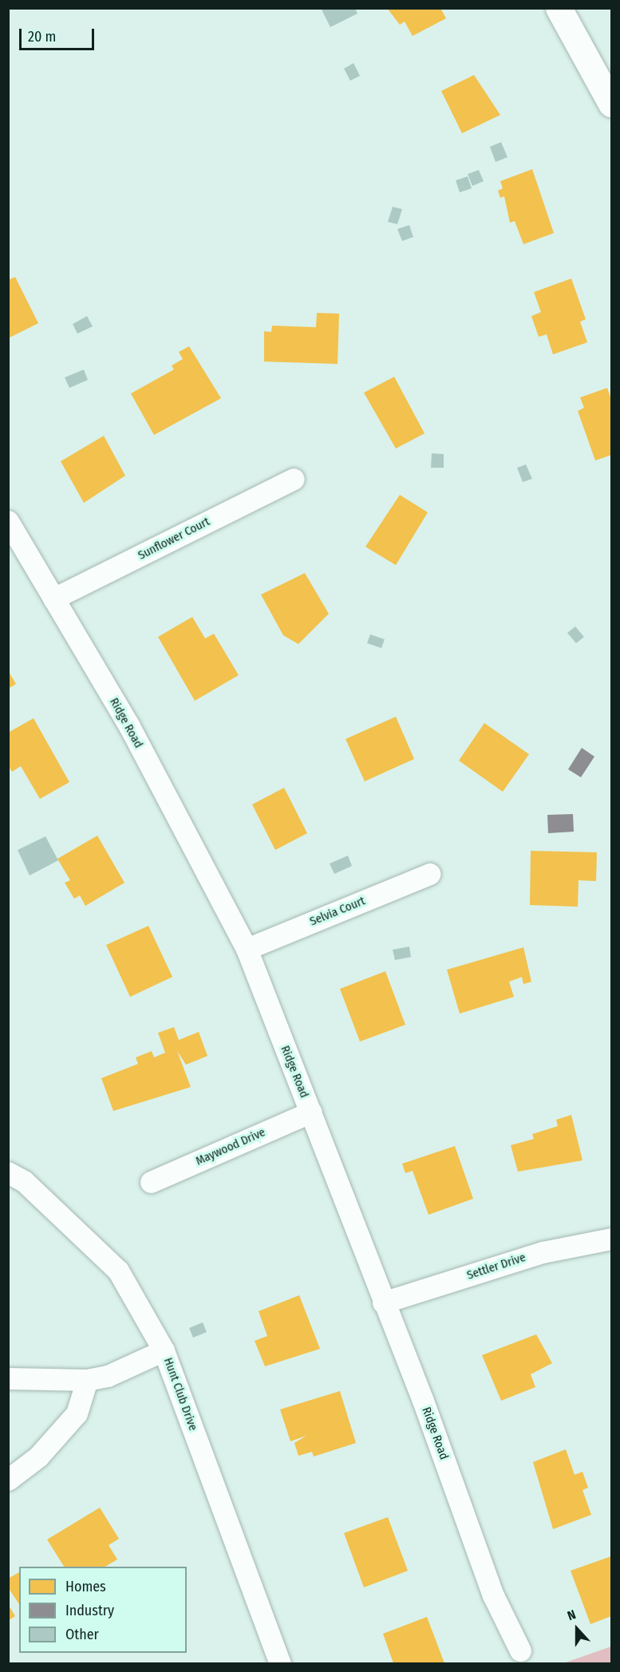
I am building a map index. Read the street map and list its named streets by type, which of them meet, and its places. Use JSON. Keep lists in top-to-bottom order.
{
  "streets": {
    "street": [
      "Sunflower Court",
      "Ridge Road",
      "Selvia Court",
      "Maywood Drive",
      "Settler Drive",
      "Hunt Club Drive"
    ]
  },
  "crossings": [
    ["Sunflower Court", "Ridge Road"],
    ["Ridge Road", "Selvia Court"],
    ["Ridge Road", "Maywood Drive"],
    ["Ridge Road", "Settler Drive"]
  ],
  "legend": ["Homes", "Industry", "Other"],
  "scale_bar": "20 m",
  "north": "top"
}
